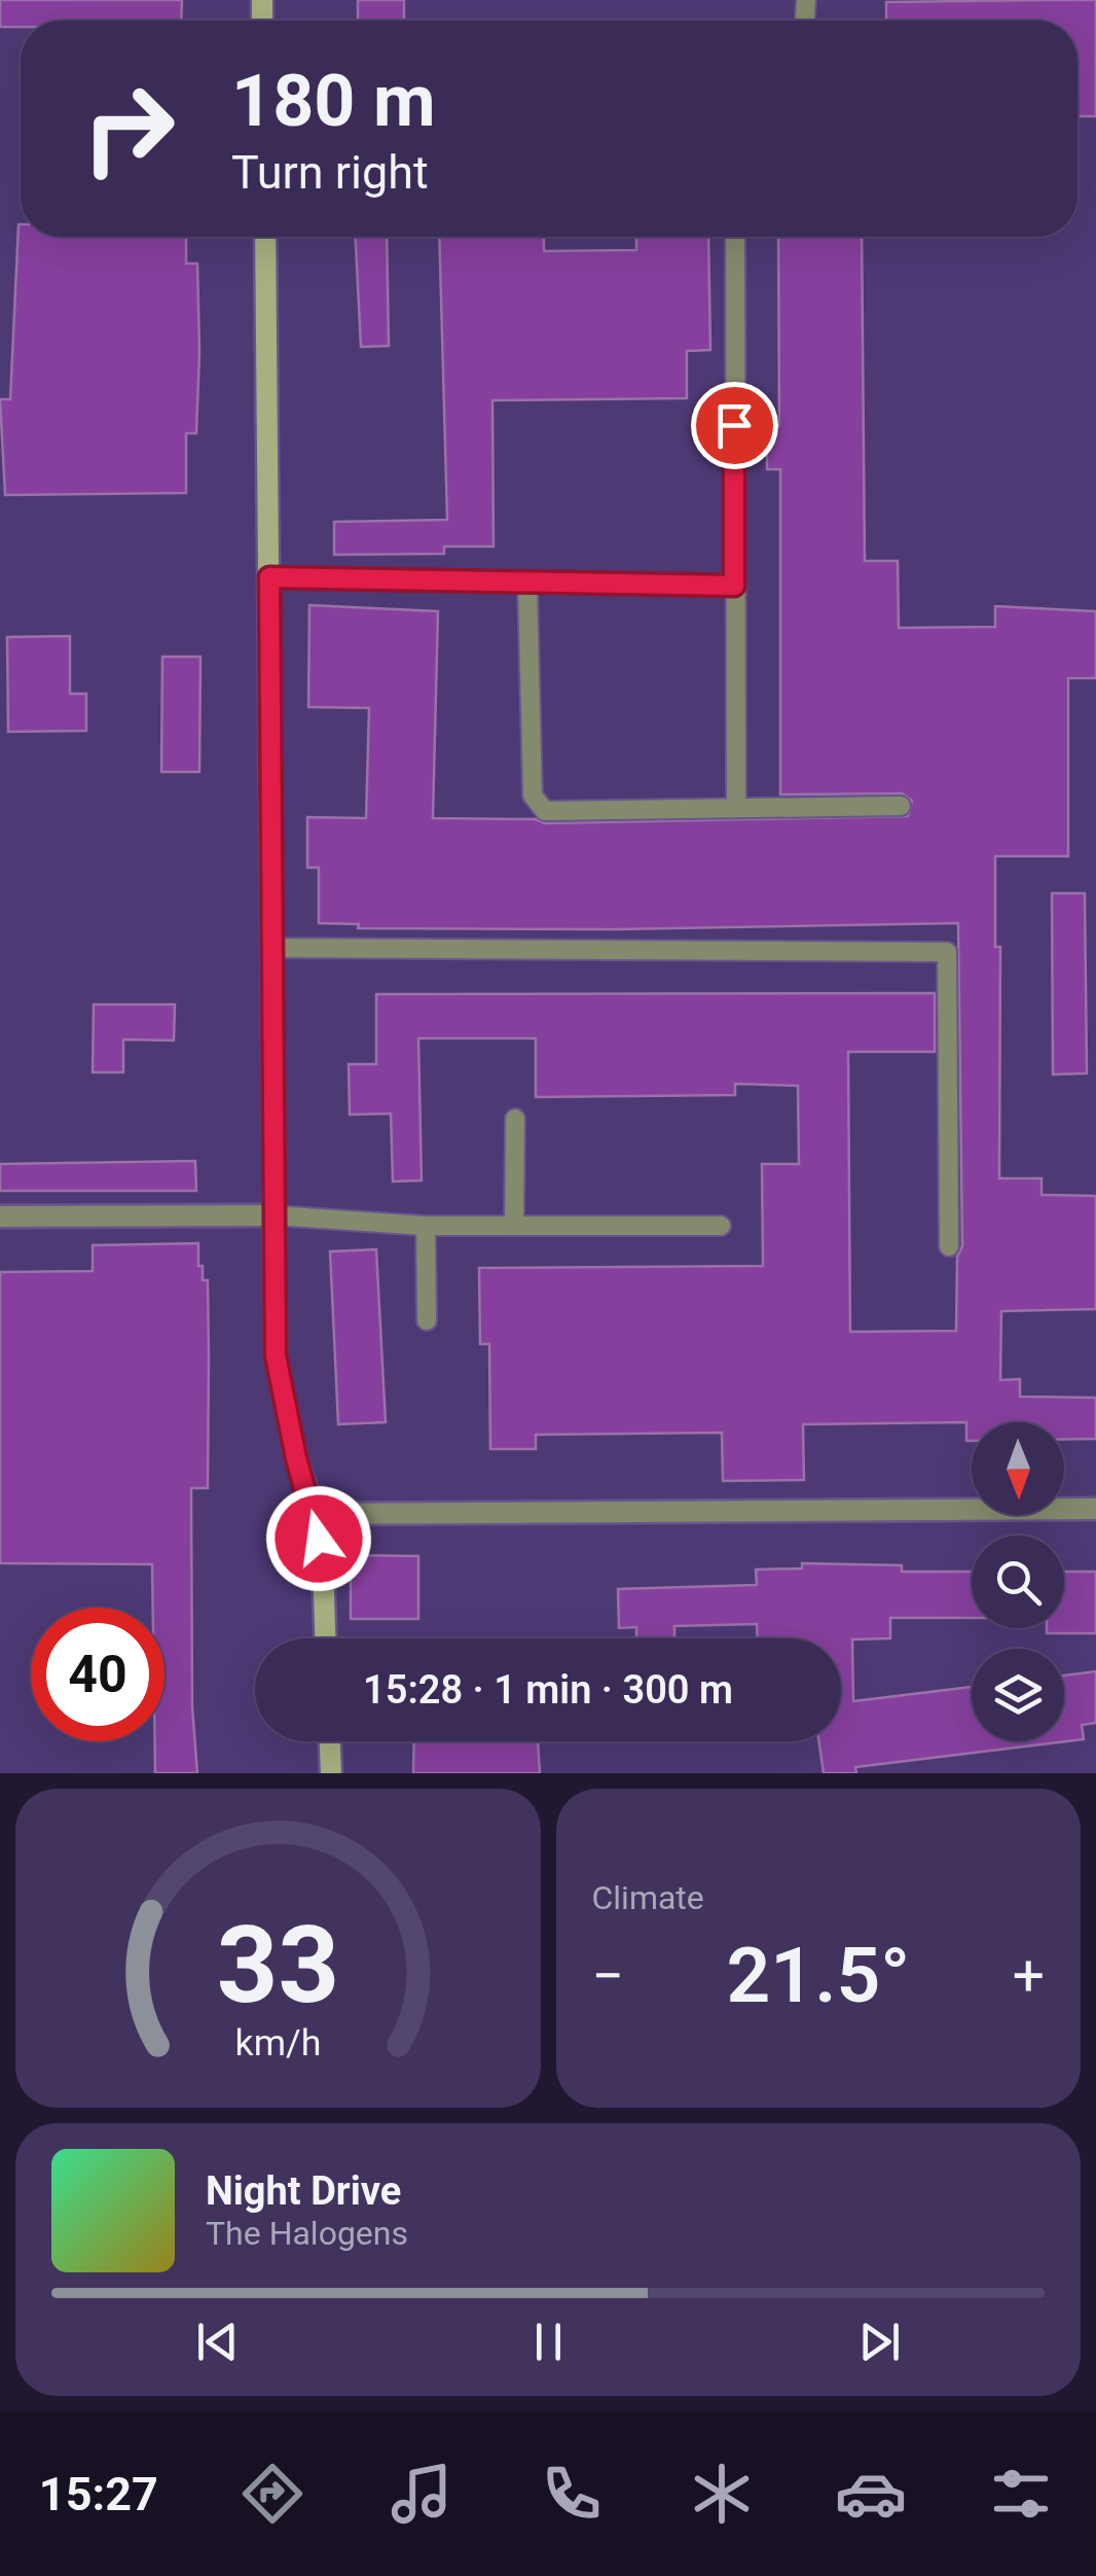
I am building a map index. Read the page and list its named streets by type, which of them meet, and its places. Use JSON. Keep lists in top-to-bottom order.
{
  "north": "bottom",
  "page": {
    "turn": ["180 m", "Turn right"],
    "limit": "40",
    "trip": "15:28 · 1 min · 300 m",
    "tile": "Climate",
    "heat": ["−", "21.5°", "+"],
    "song": ["Night Drive", "The Halogens"],
    "tabs": "15:27",
    "gauge": ["33", "km/h"]
  }
}
